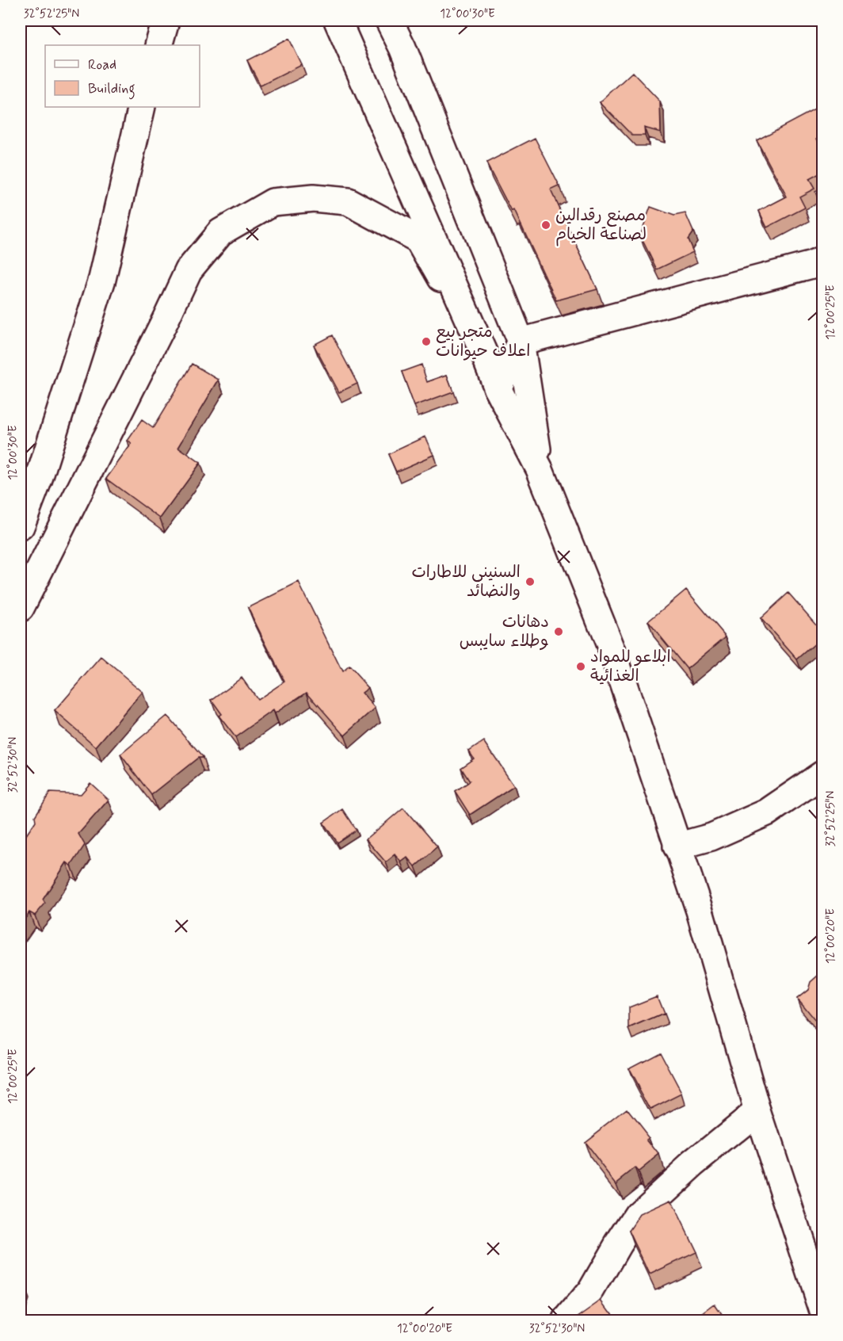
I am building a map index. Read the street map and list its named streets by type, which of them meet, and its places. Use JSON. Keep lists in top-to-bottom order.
{
  "places": [
    "مصنع رقدالين لصناعة الخيام",
    "متجر بيع اعلاف حيوانات",
    "السنيني للاطارات والنضائد",
    "دهانات وطلاء سايبس",
    "ابلاعو للمواد الغذائية"
  ],
  "legend": ["Road", "Building"],
  "coordinates": [
    "32°52'25\"N",
    "12°00'30\"E",
    "12°00'25\"E",
    "32°52'30\"N",
    "12°00'20\"E"
  ]
}
